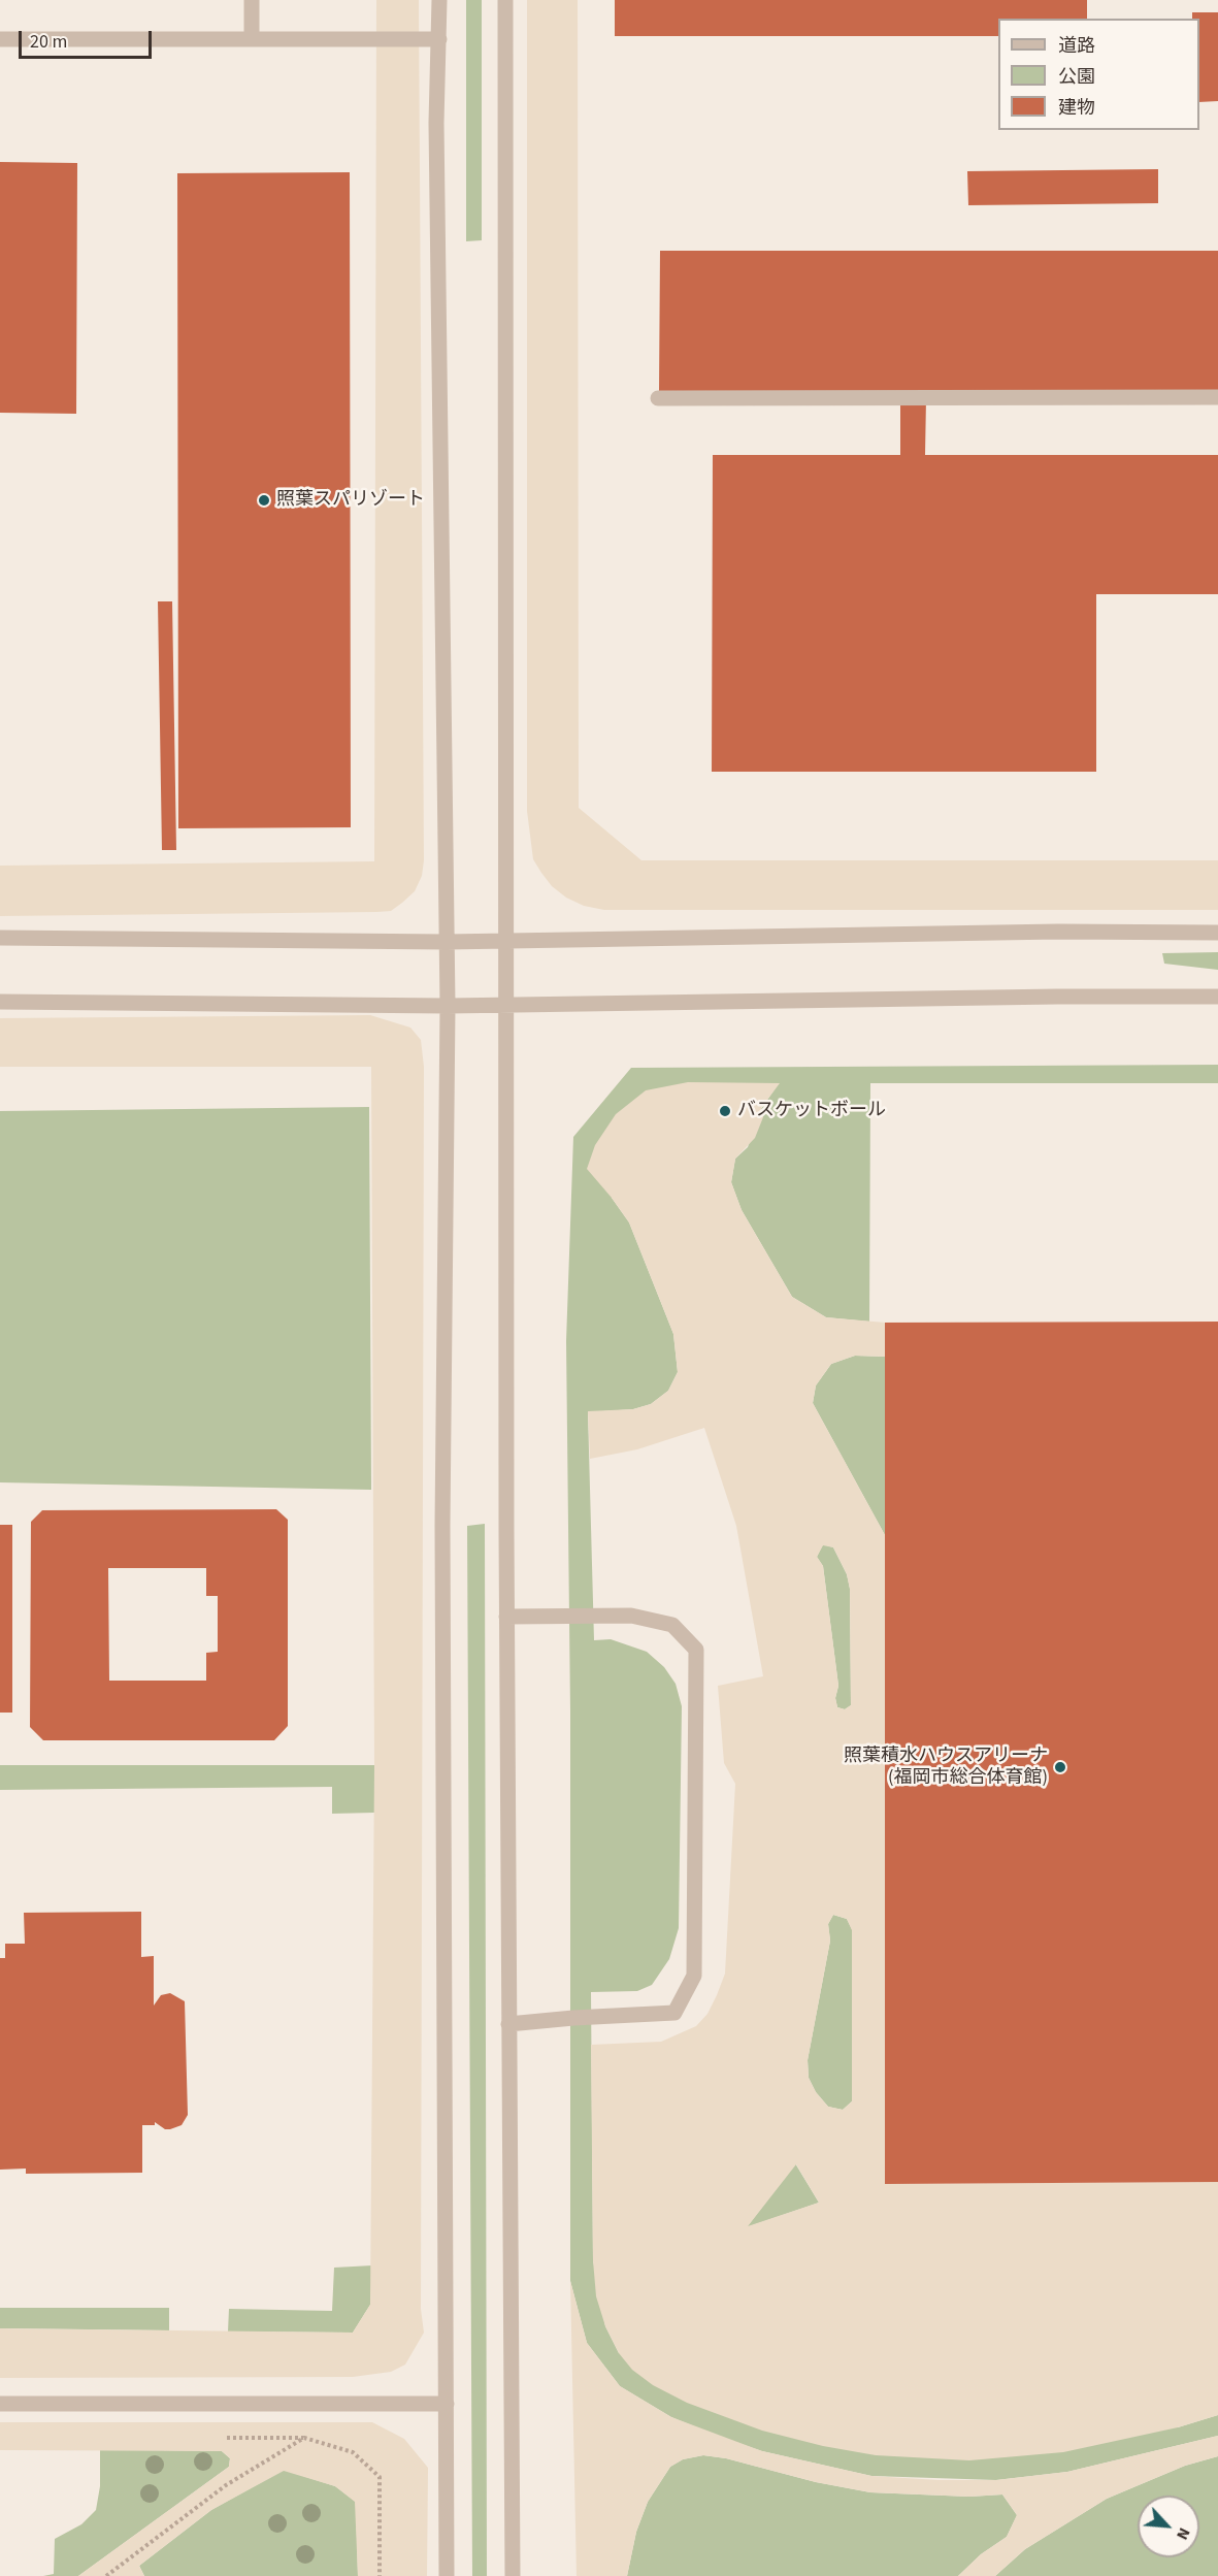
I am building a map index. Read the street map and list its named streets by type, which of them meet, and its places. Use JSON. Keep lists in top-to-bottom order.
{
  "places": ["照葉スパリゾート", "バスケットボール", "照葉積水ハウスアリーナ (福岡市総合体育館)"],
  "legend": ["道路", "公園", "建物"],
  "scale_bar": "20 m",
  "north": "bottom right"
}
